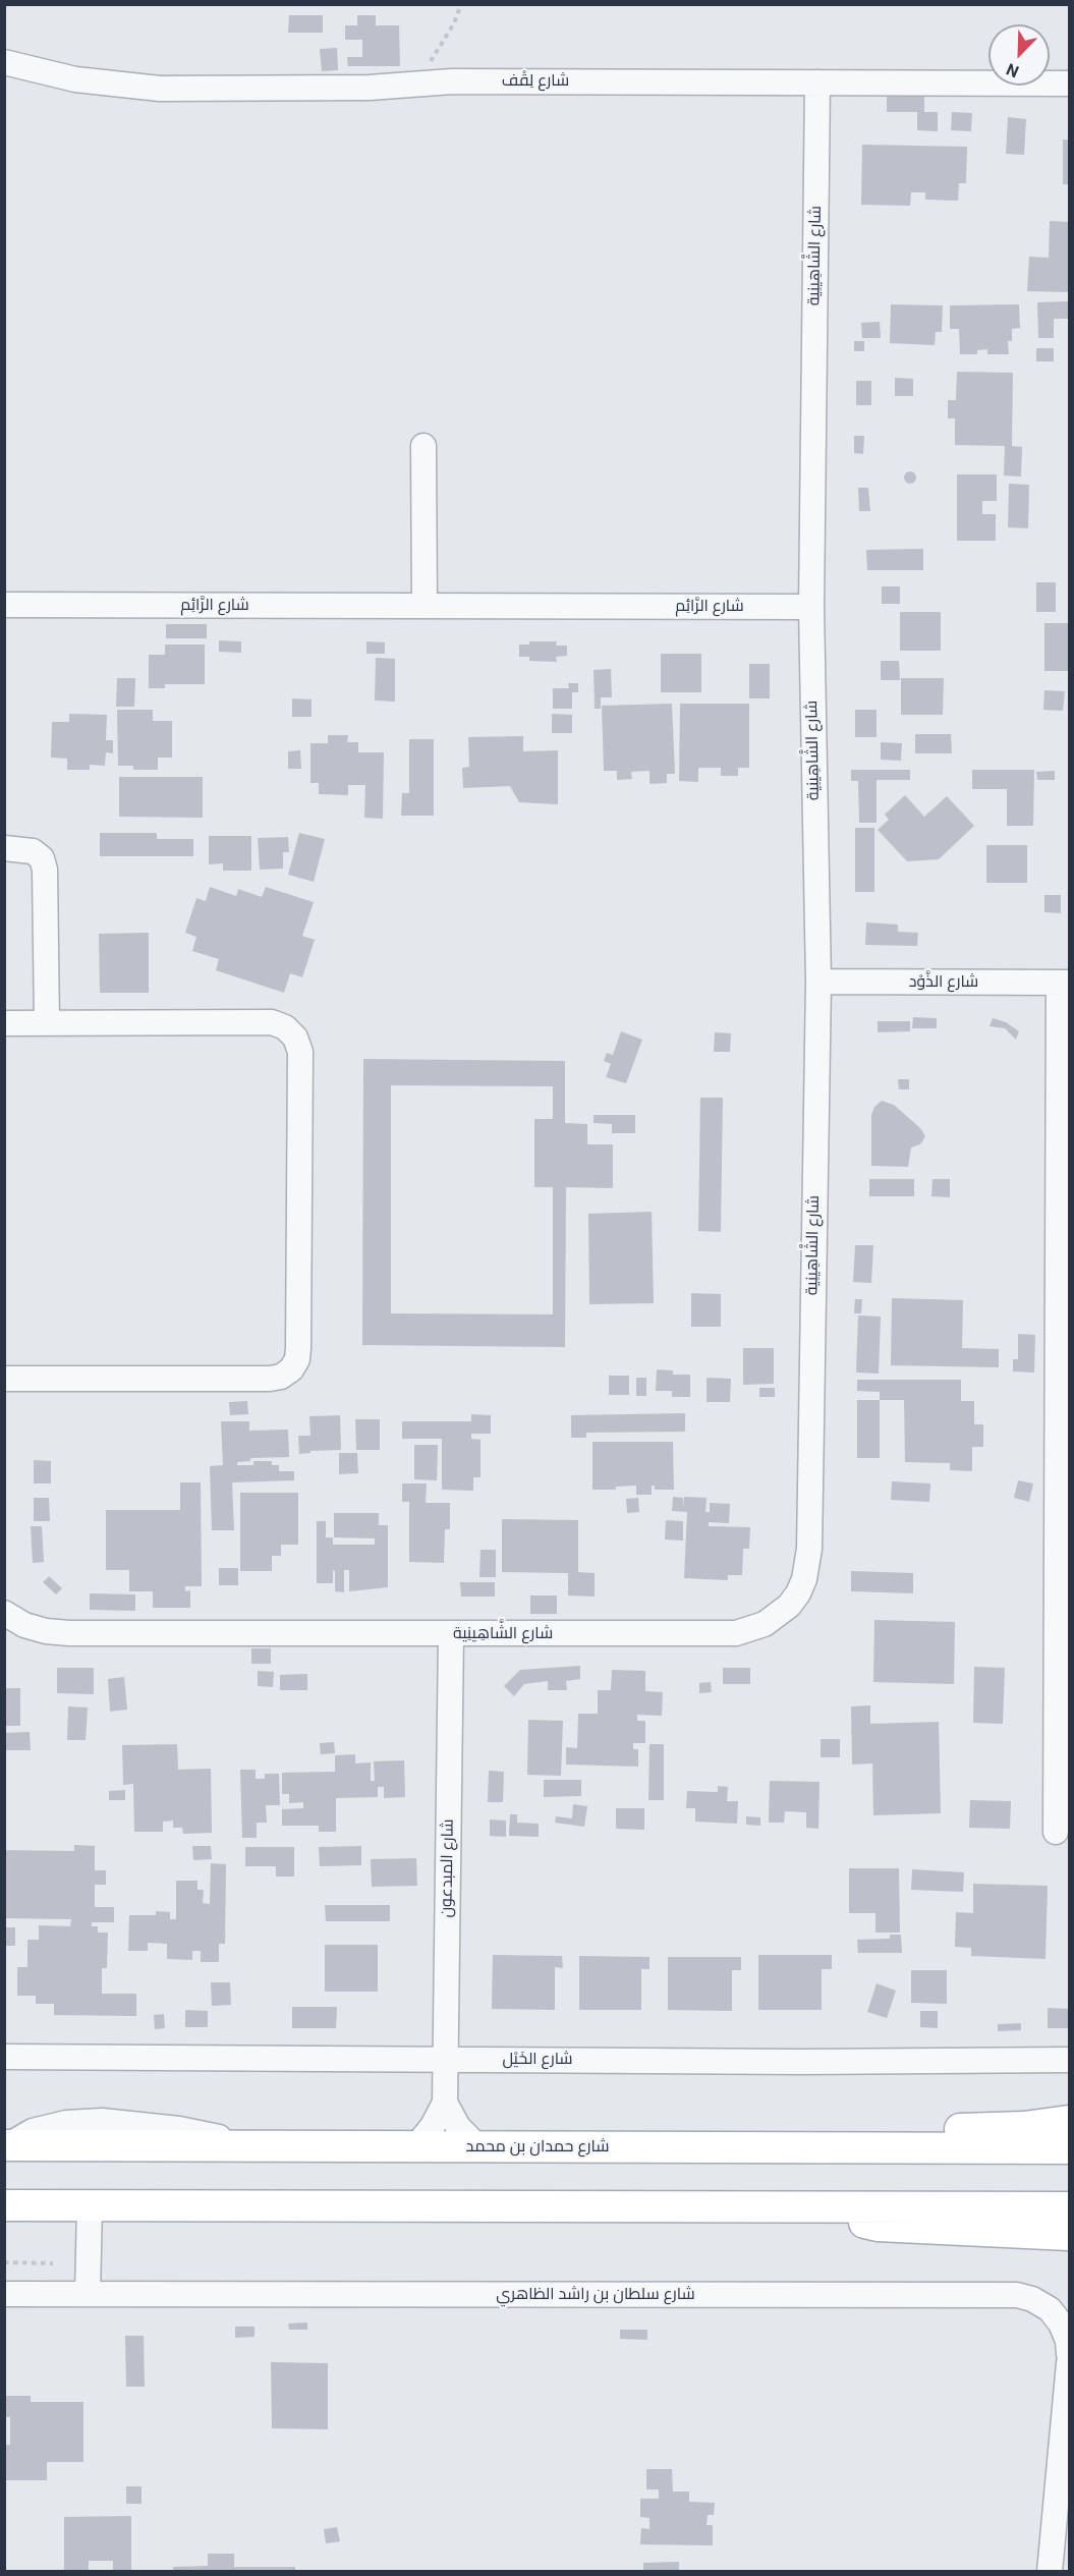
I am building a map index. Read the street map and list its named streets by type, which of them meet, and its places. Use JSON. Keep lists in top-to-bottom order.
{
  "streets": {
    "main road": ["شارع حمدان بن محمد"],
    "street": [
      "شارع لِقْف",
      "شارع الشَّاهِينِية",
      "شارع الرَّائِم",
      "شارع الذَّوْد",
      "شارع المبدعون",
      "شارع الخَيْل",
      "شارع سلطان بن راشد الظاهري"
    ]
  },
  "crossings": [
    ["شارع لِقْف", "شارع الشَّاهِينِية"],
    ["شارع الشَّاهِينِية", "شارع الرَّائِم"],
    ["شارع الشَّاهِينِية", "شارع الذَّوْد"],
    ["شارع الشَّاهِينِية", "شارع المبدعون"],
    ["شارع المبدعون", "شارع الخَيْل"],
    ["شارع المبدعون", "شارع حمدان بن محمد"]
  ],
  "north": "bottom left"
}
